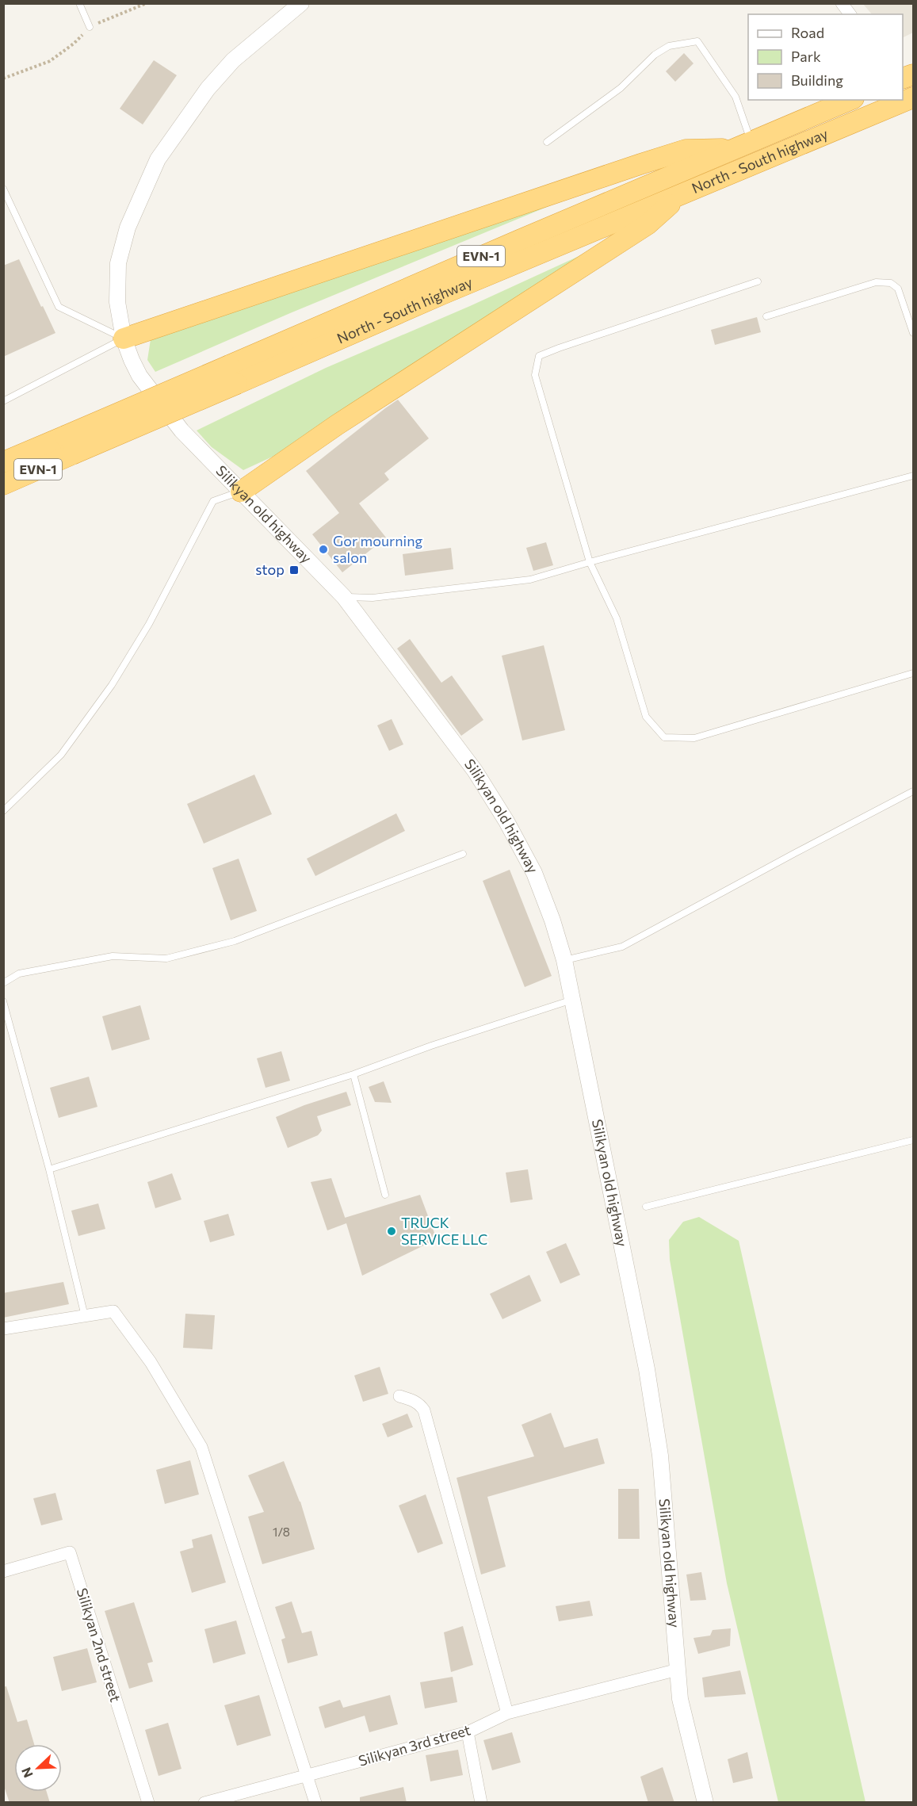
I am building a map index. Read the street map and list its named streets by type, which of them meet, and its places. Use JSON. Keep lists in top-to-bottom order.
{
  "streets": {
    "highway": ["North - South highway", "EVN-1"],
    "street": ["Silikyan old highway", "Silikyan 2nd street", "Silikyan 3rd street"]
  },
  "crossings": [
    ["Silikyan old highway", "Silikyan 3rd street"]
  ],
  "places": {
    "other": ["Gor mourning salon", "TRUCK SERVICE LLC"],
    "transit": ["stop"]
  },
  "house_numbers": ["1/8"],
  "legend": ["Road", "Park", "Building"],
  "north": "bottom left"
}
